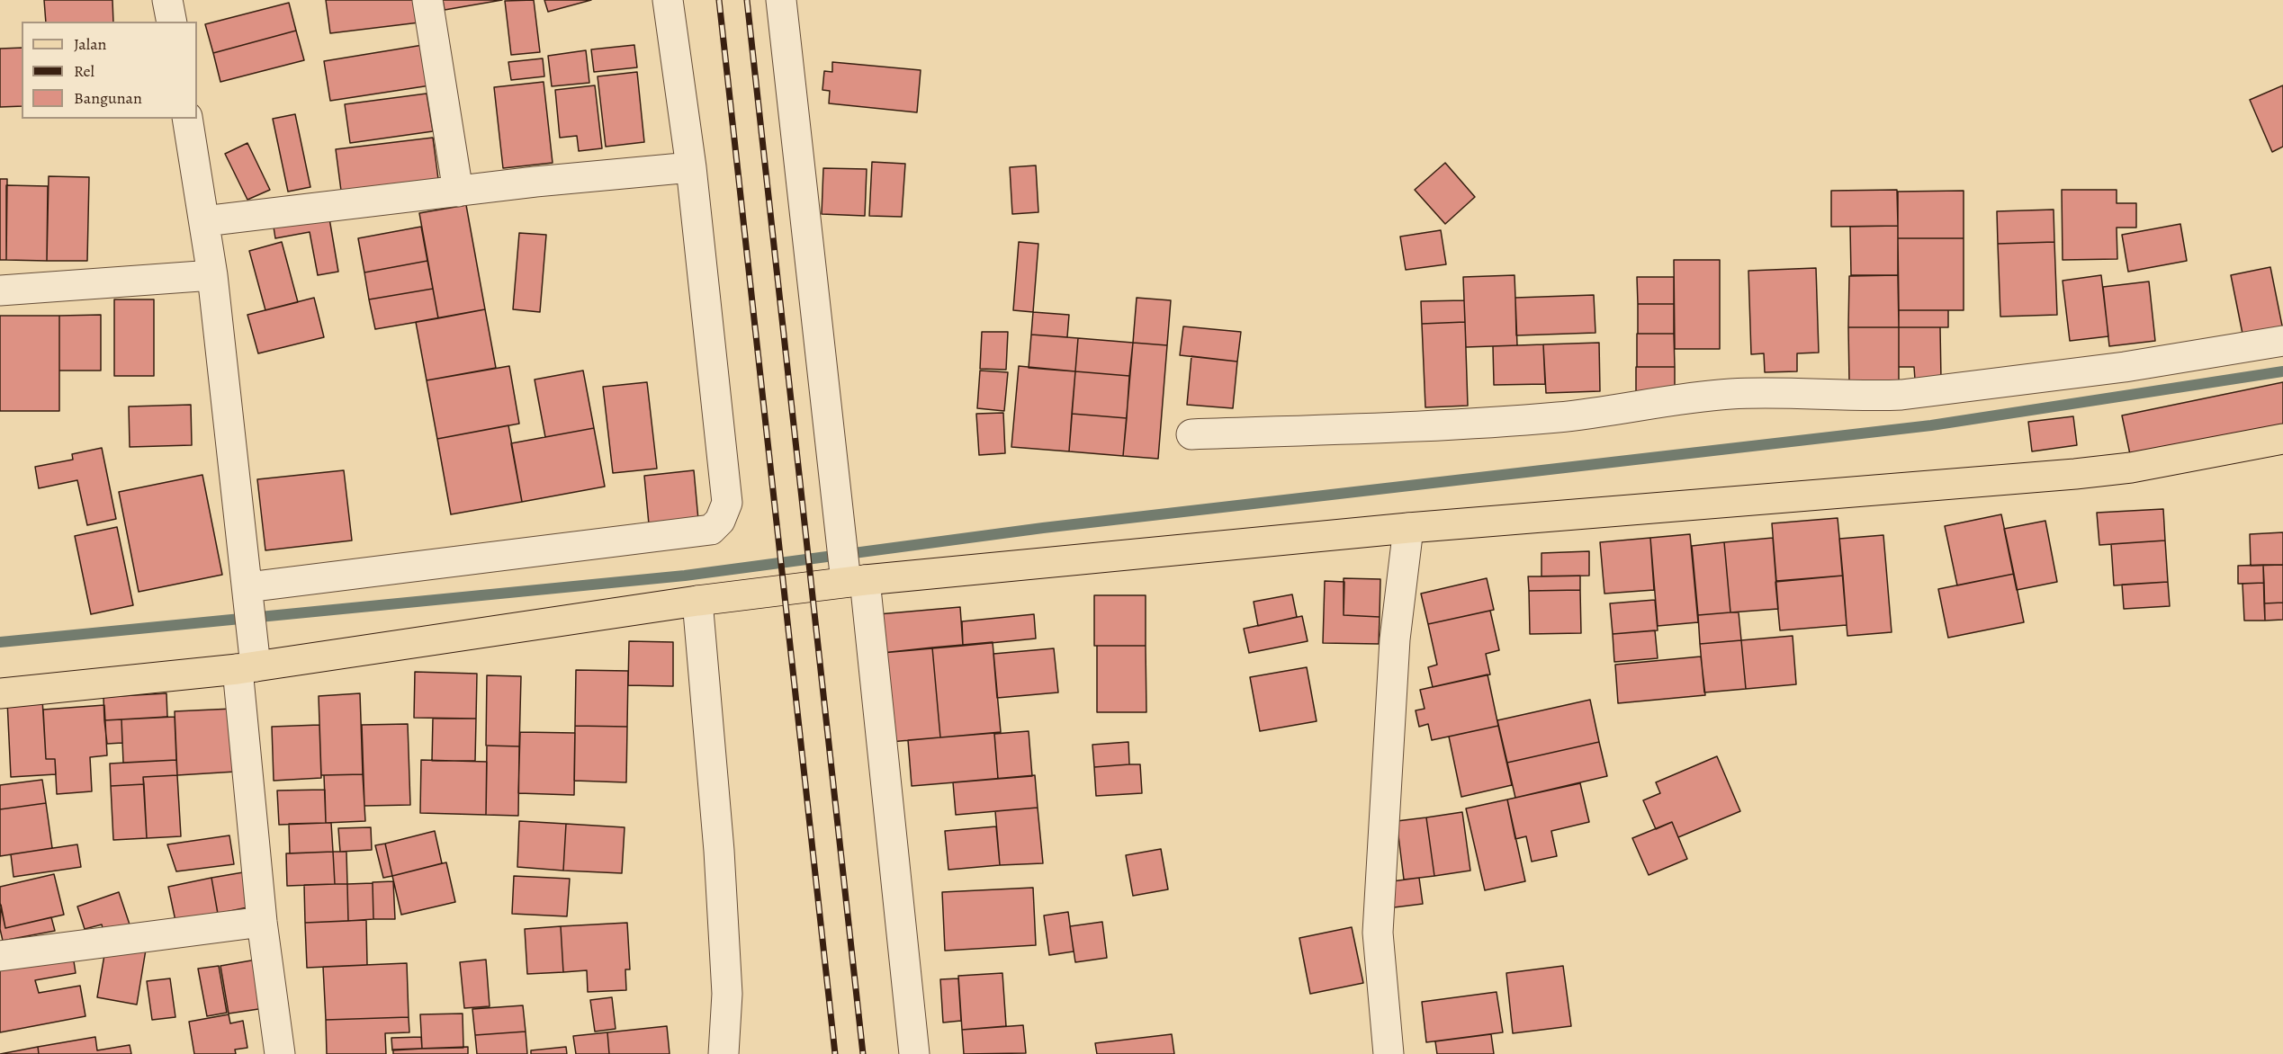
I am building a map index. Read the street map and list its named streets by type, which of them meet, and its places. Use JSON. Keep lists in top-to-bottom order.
{
  "legend": ["Jalan", "Rel", "Bangunan"]
}
